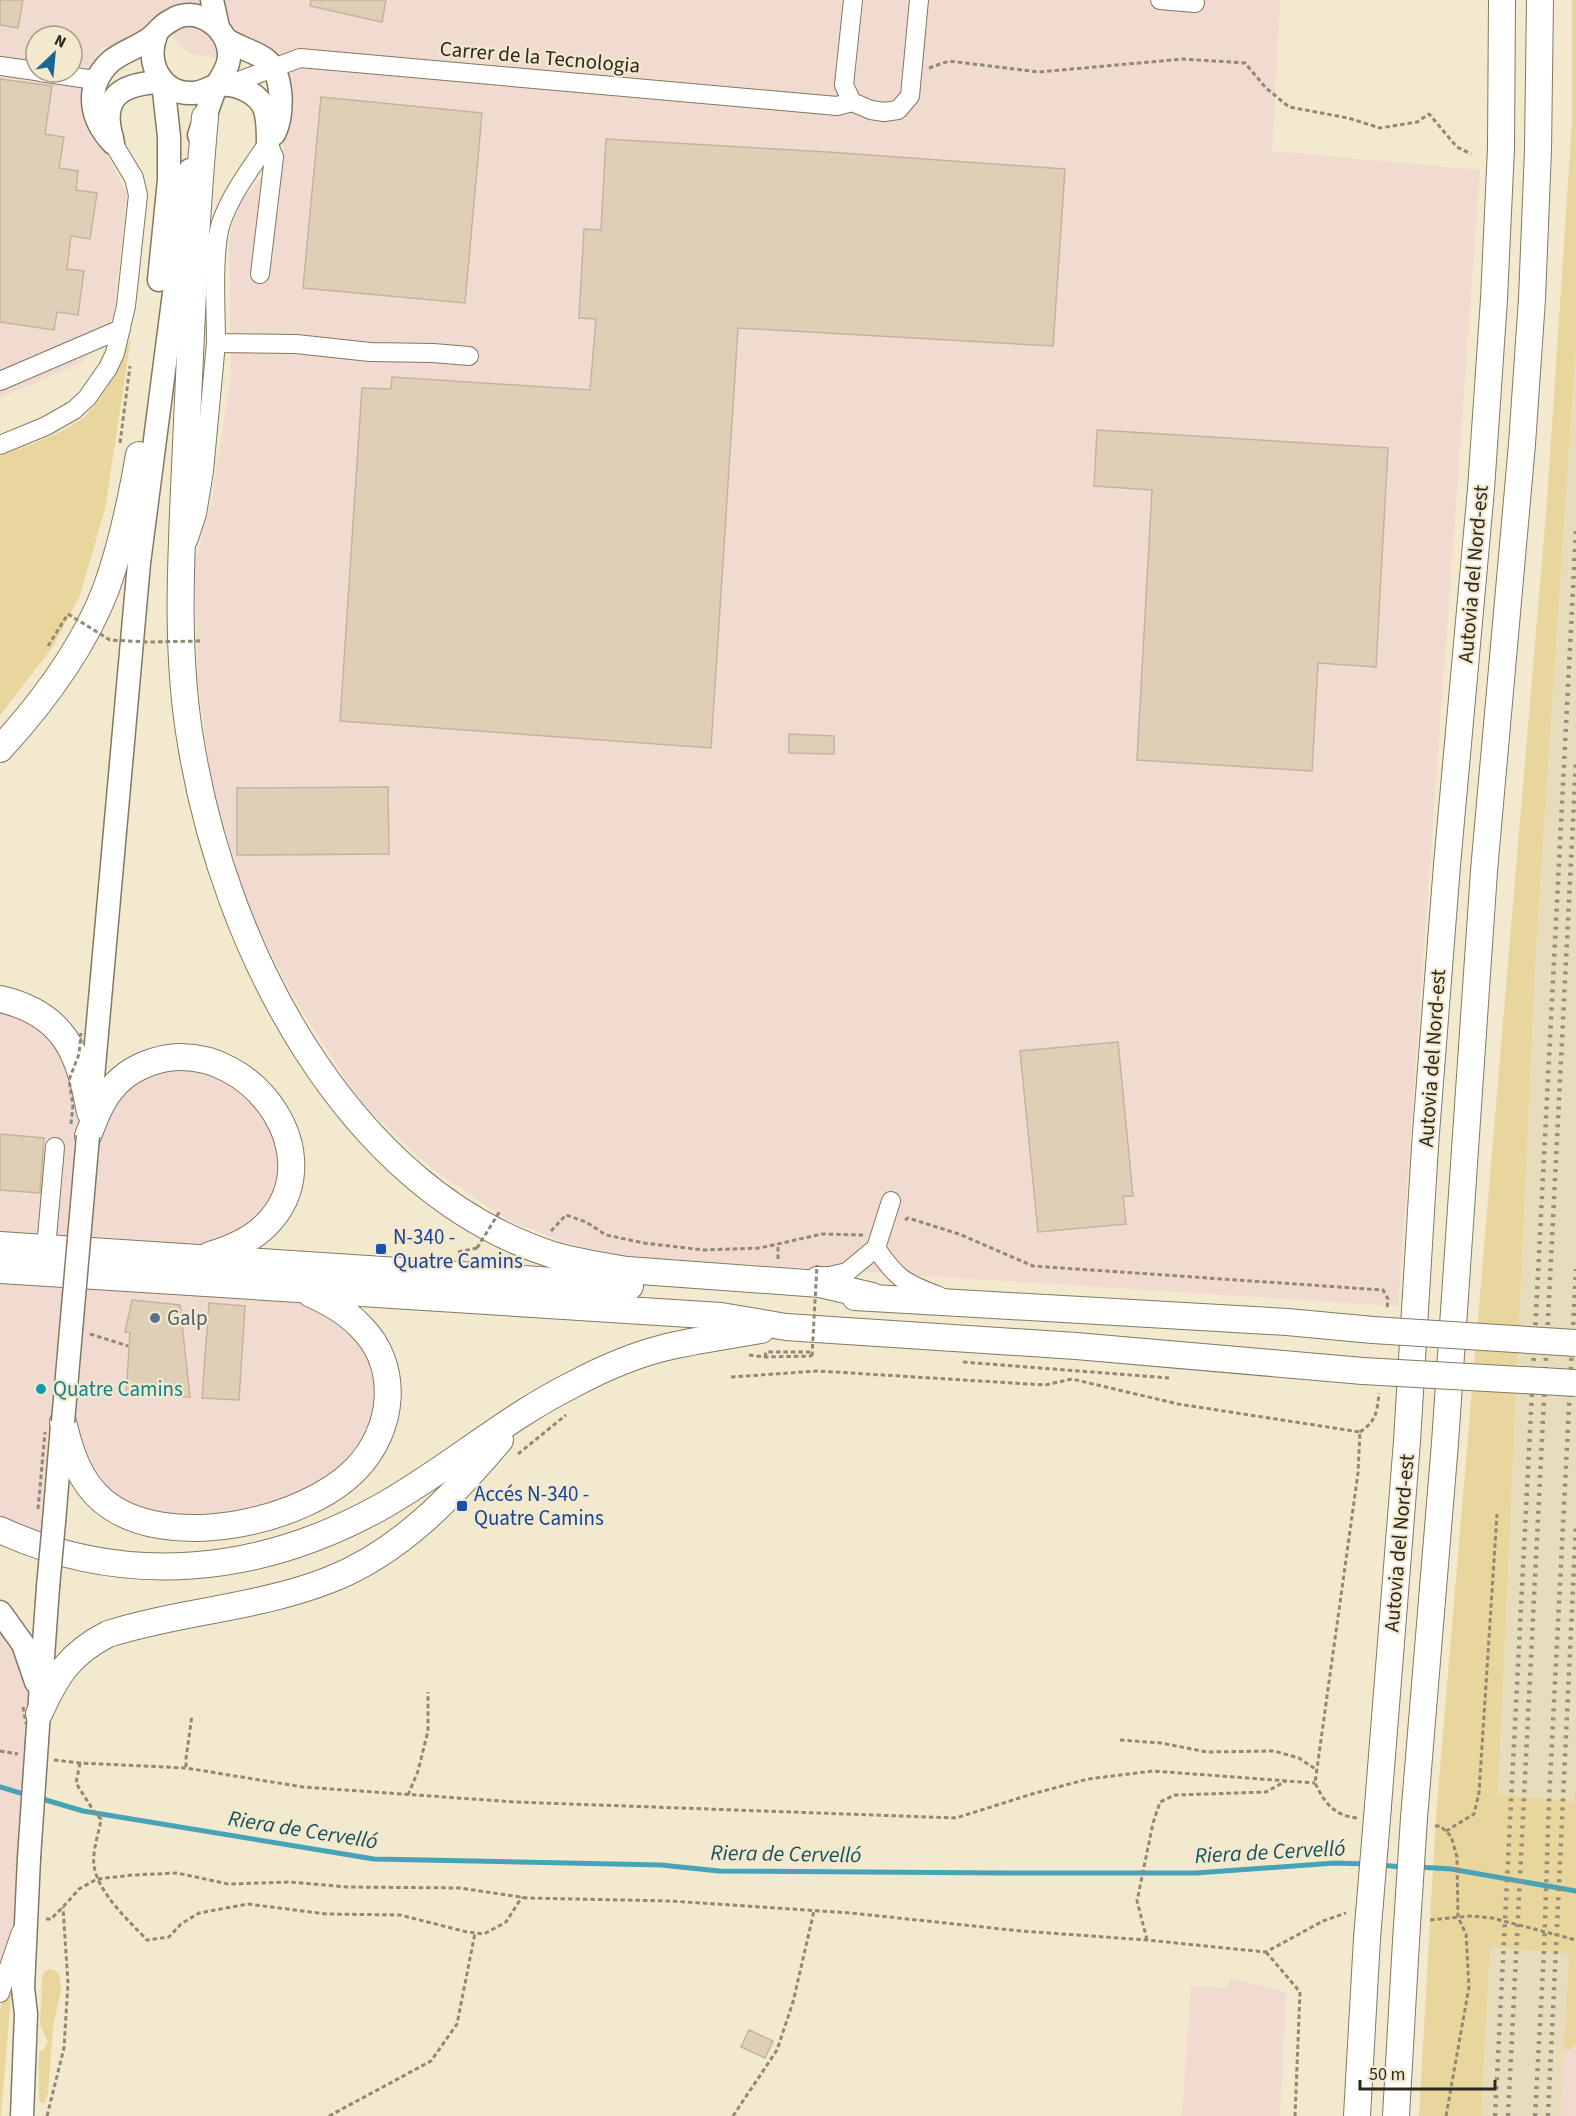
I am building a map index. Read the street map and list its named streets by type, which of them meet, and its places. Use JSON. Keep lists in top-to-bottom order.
{
  "streets": {
    "highway": ["Autovia del Nord-est"],
    "street": ["Carrer de la Tecnologia"]
  },
  "water": ["Riera de Cervelló"],
  "places": {
    "transit": ["N-340 - Quatre Camins", "Accés N-340 - Quatre Camins"],
    "other": ["Galp", "Quatre Camins"]
  },
  "scale_bar": "50 m",
  "north": "top right"
}
